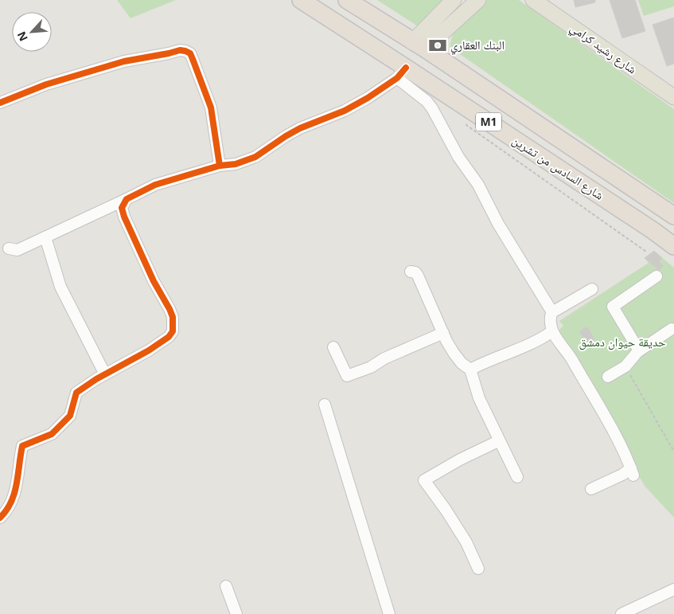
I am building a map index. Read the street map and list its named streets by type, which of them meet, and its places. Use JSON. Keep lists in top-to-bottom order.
{
  "streets": {
    "highway": ["M1", "شارع السادس من تشرين"],
    "main road": ["شارع رشيد كرامي"]
  },
  "parks": ["حديقة حيوان دمشق"],
  "places": {
    "bank": ["البنك العقاري"]
  },
  "north": "bottom left"
}
